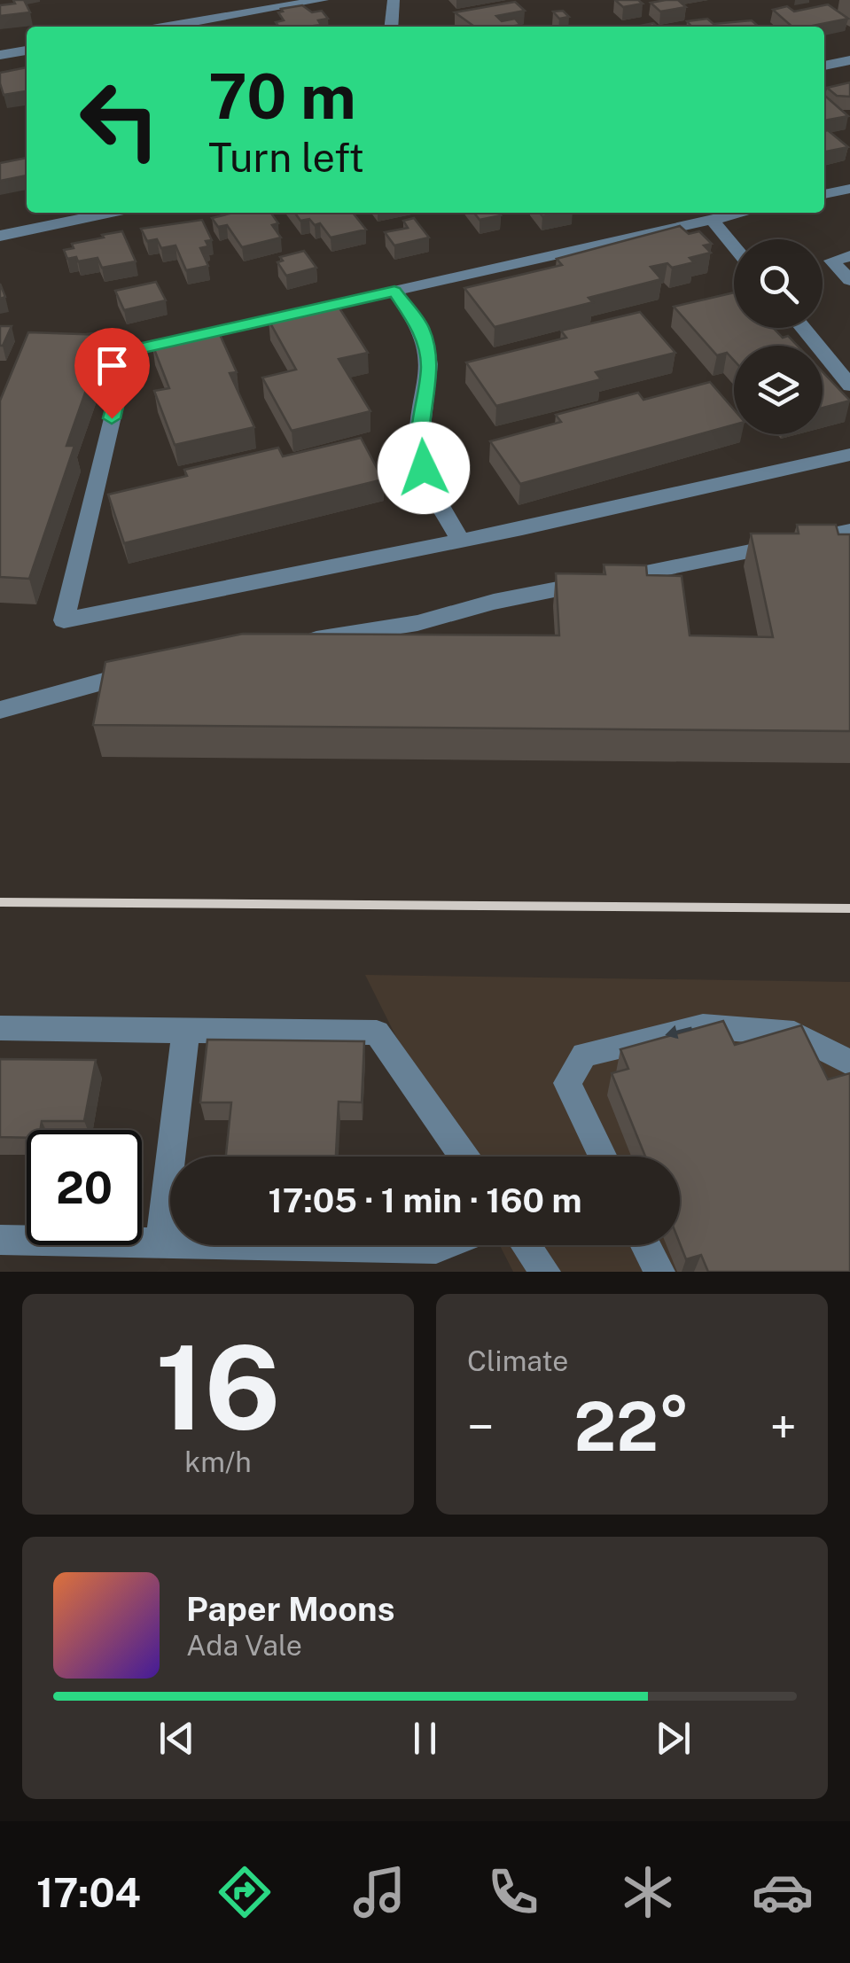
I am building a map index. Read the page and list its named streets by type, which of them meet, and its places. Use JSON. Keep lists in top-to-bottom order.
{
  "page": {
    "turn": ["70 m", "Turn left"],
    "limit": "20",
    "trip": "17:05 · 1 min · 160 m",
    "tile": [
      ["16", "km/h"],
      "Climate"
    ],
    "heat": ["−", "22°", "+"],
    "song": ["Paper Moons", "Ada Vale"],
    "tabs": "17:04"
  }
}
